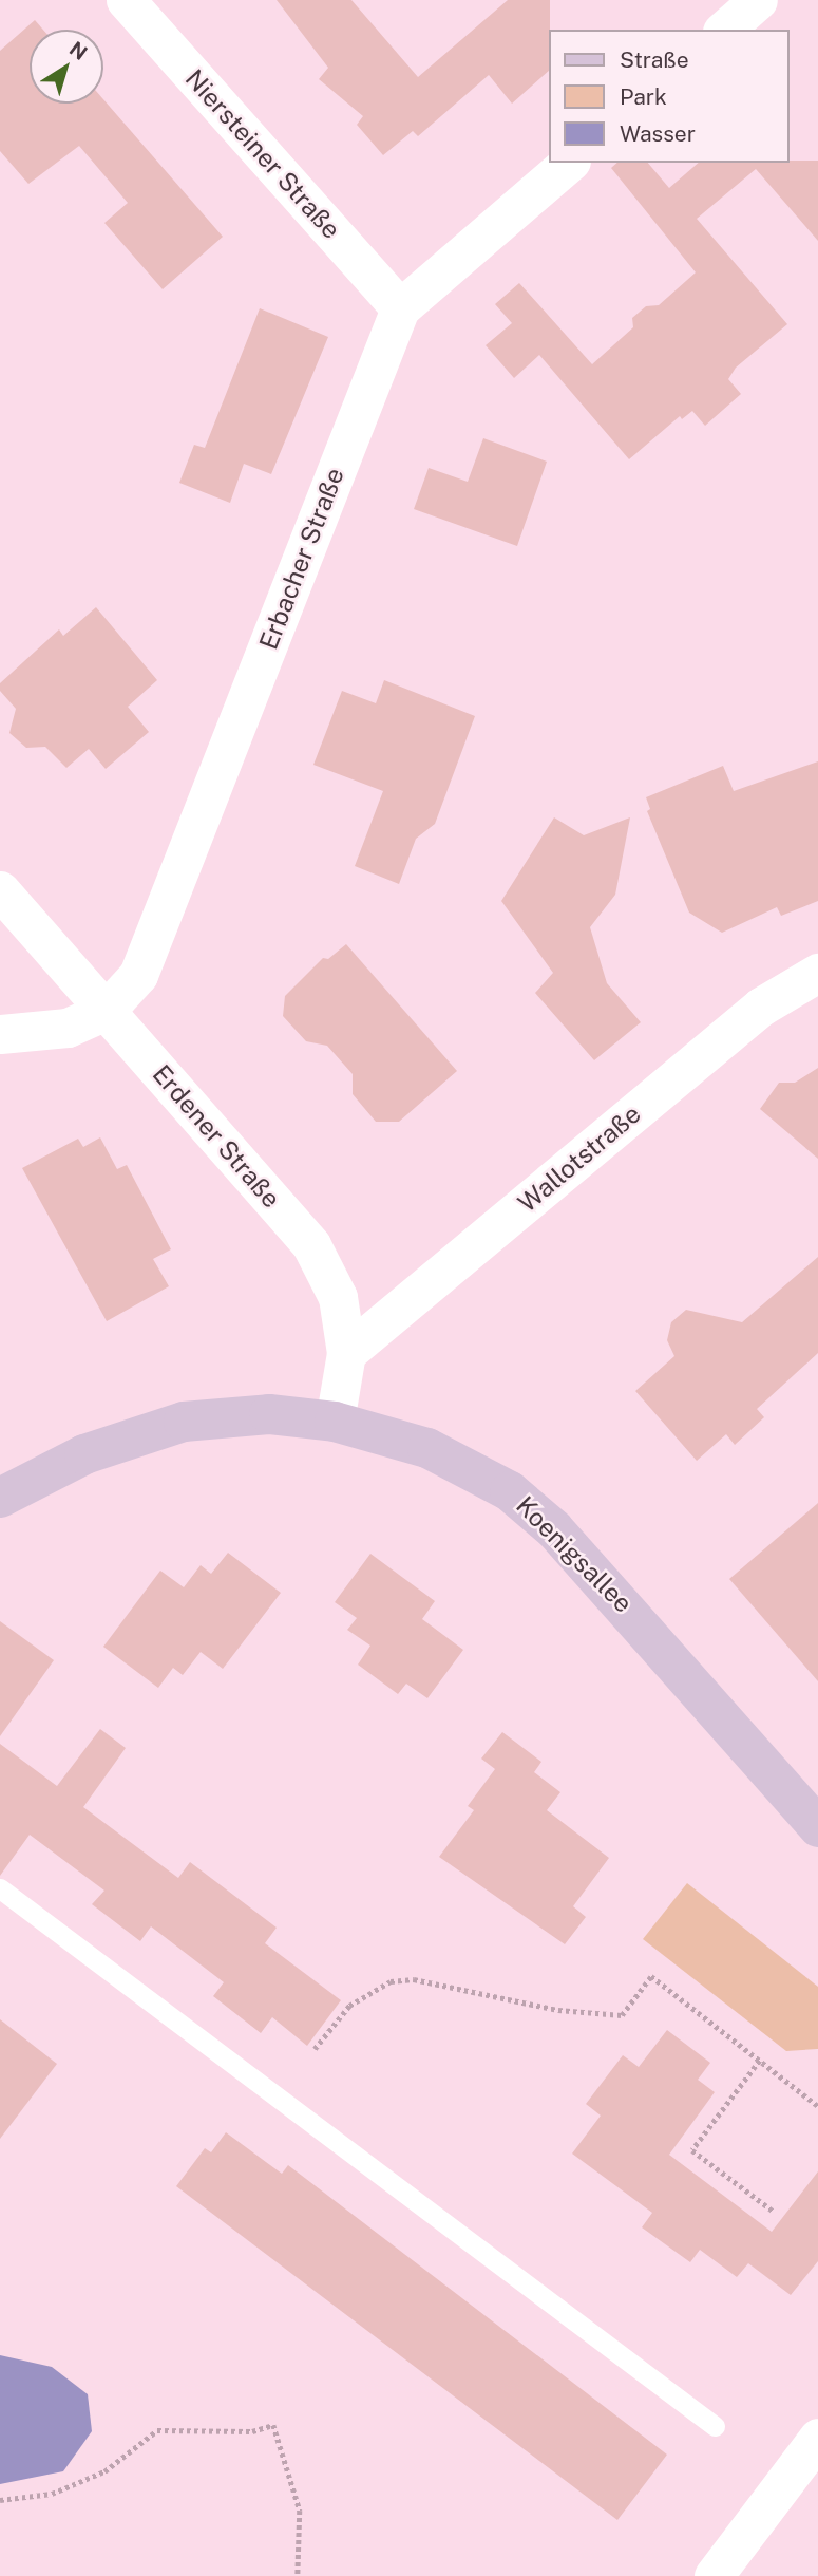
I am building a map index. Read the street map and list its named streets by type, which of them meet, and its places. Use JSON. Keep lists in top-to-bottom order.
{
  "streets": {
    "main road": ["Koenigsallee"],
    "street": [
      "Niersteiner Straße",
      "Erbacher Straße",
      "Erdener Straße",
      "Wallotstraße"
    ]
  },
  "crossings": [
    ["Niersteiner Straße", "Erbacher Straße"],
    ["Erbacher Straße", "Erdener Straße"],
    ["Erdener Straße", "Wallotstraße"],
    ["Erdener Straße", "Koenigsallee"]
  ],
  "legend": ["Straße", "Park", "Wasser"],
  "north": "top right"
}
